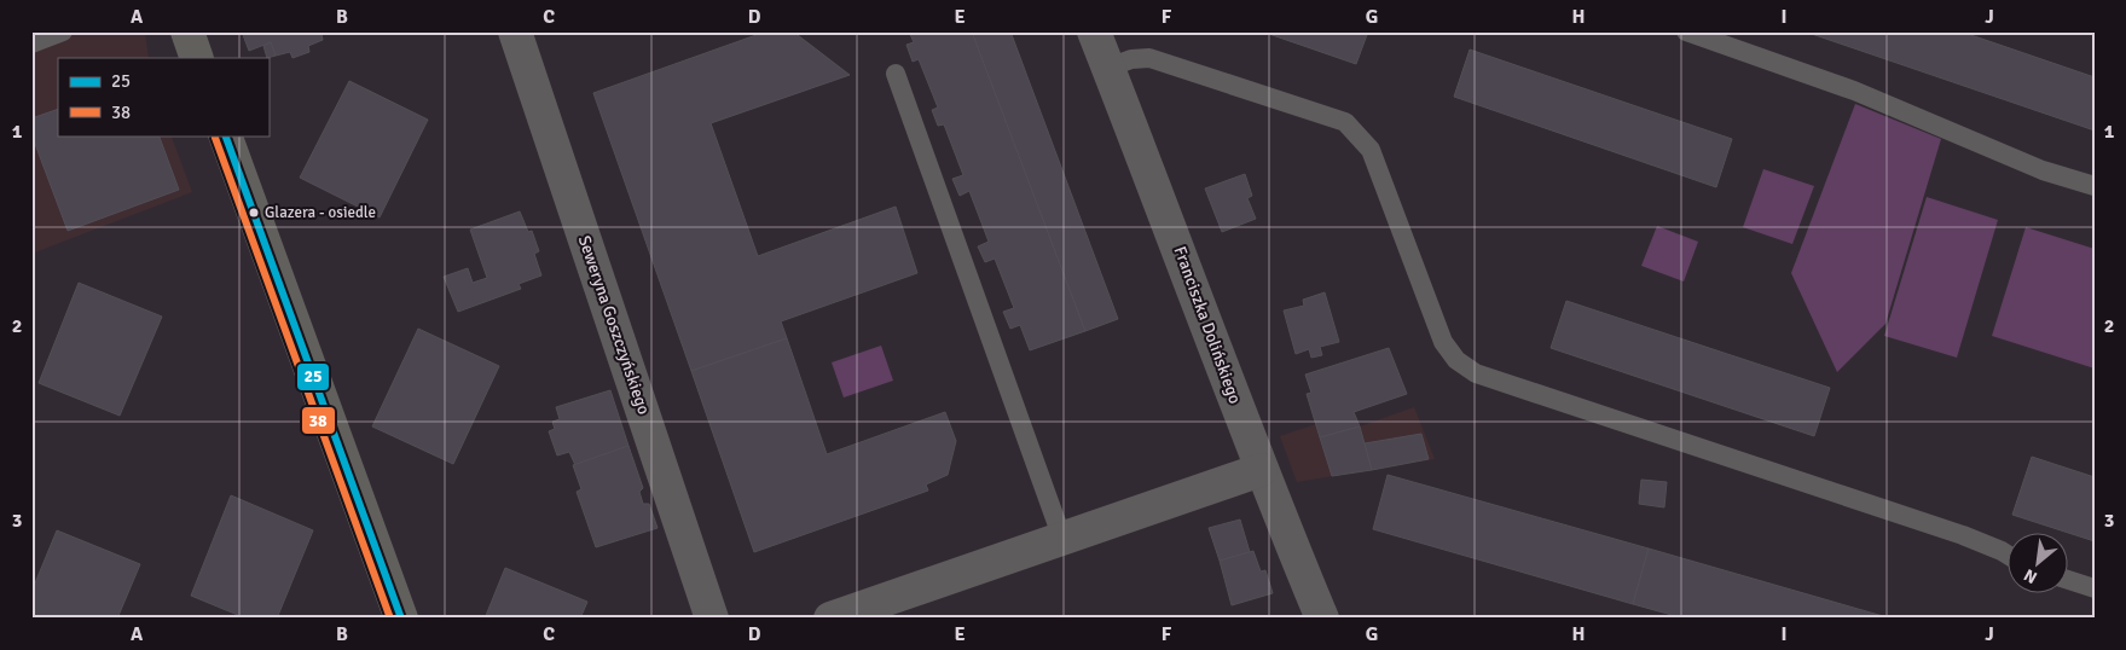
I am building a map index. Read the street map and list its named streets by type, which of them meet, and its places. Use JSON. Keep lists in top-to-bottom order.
{
  "streets": {
    "street": ["Seweryna Goszczyńskiego", "Franciszka Dolińskiego"]
  },
  "places": ["Glazera - osiedle"],
  "lines": ["transit line 25", "transit line 38"],
  "legend": ["25", "38"],
  "north": "bottom left",
  "grid": {
    "columns": [
      "A",
      "B",
      "C",
      "D",
      "E",
      "F",
      "G",
      "H",
      "I",
      "J"
    ],
    "rows": ["1", "2", "3"]
  }
}
